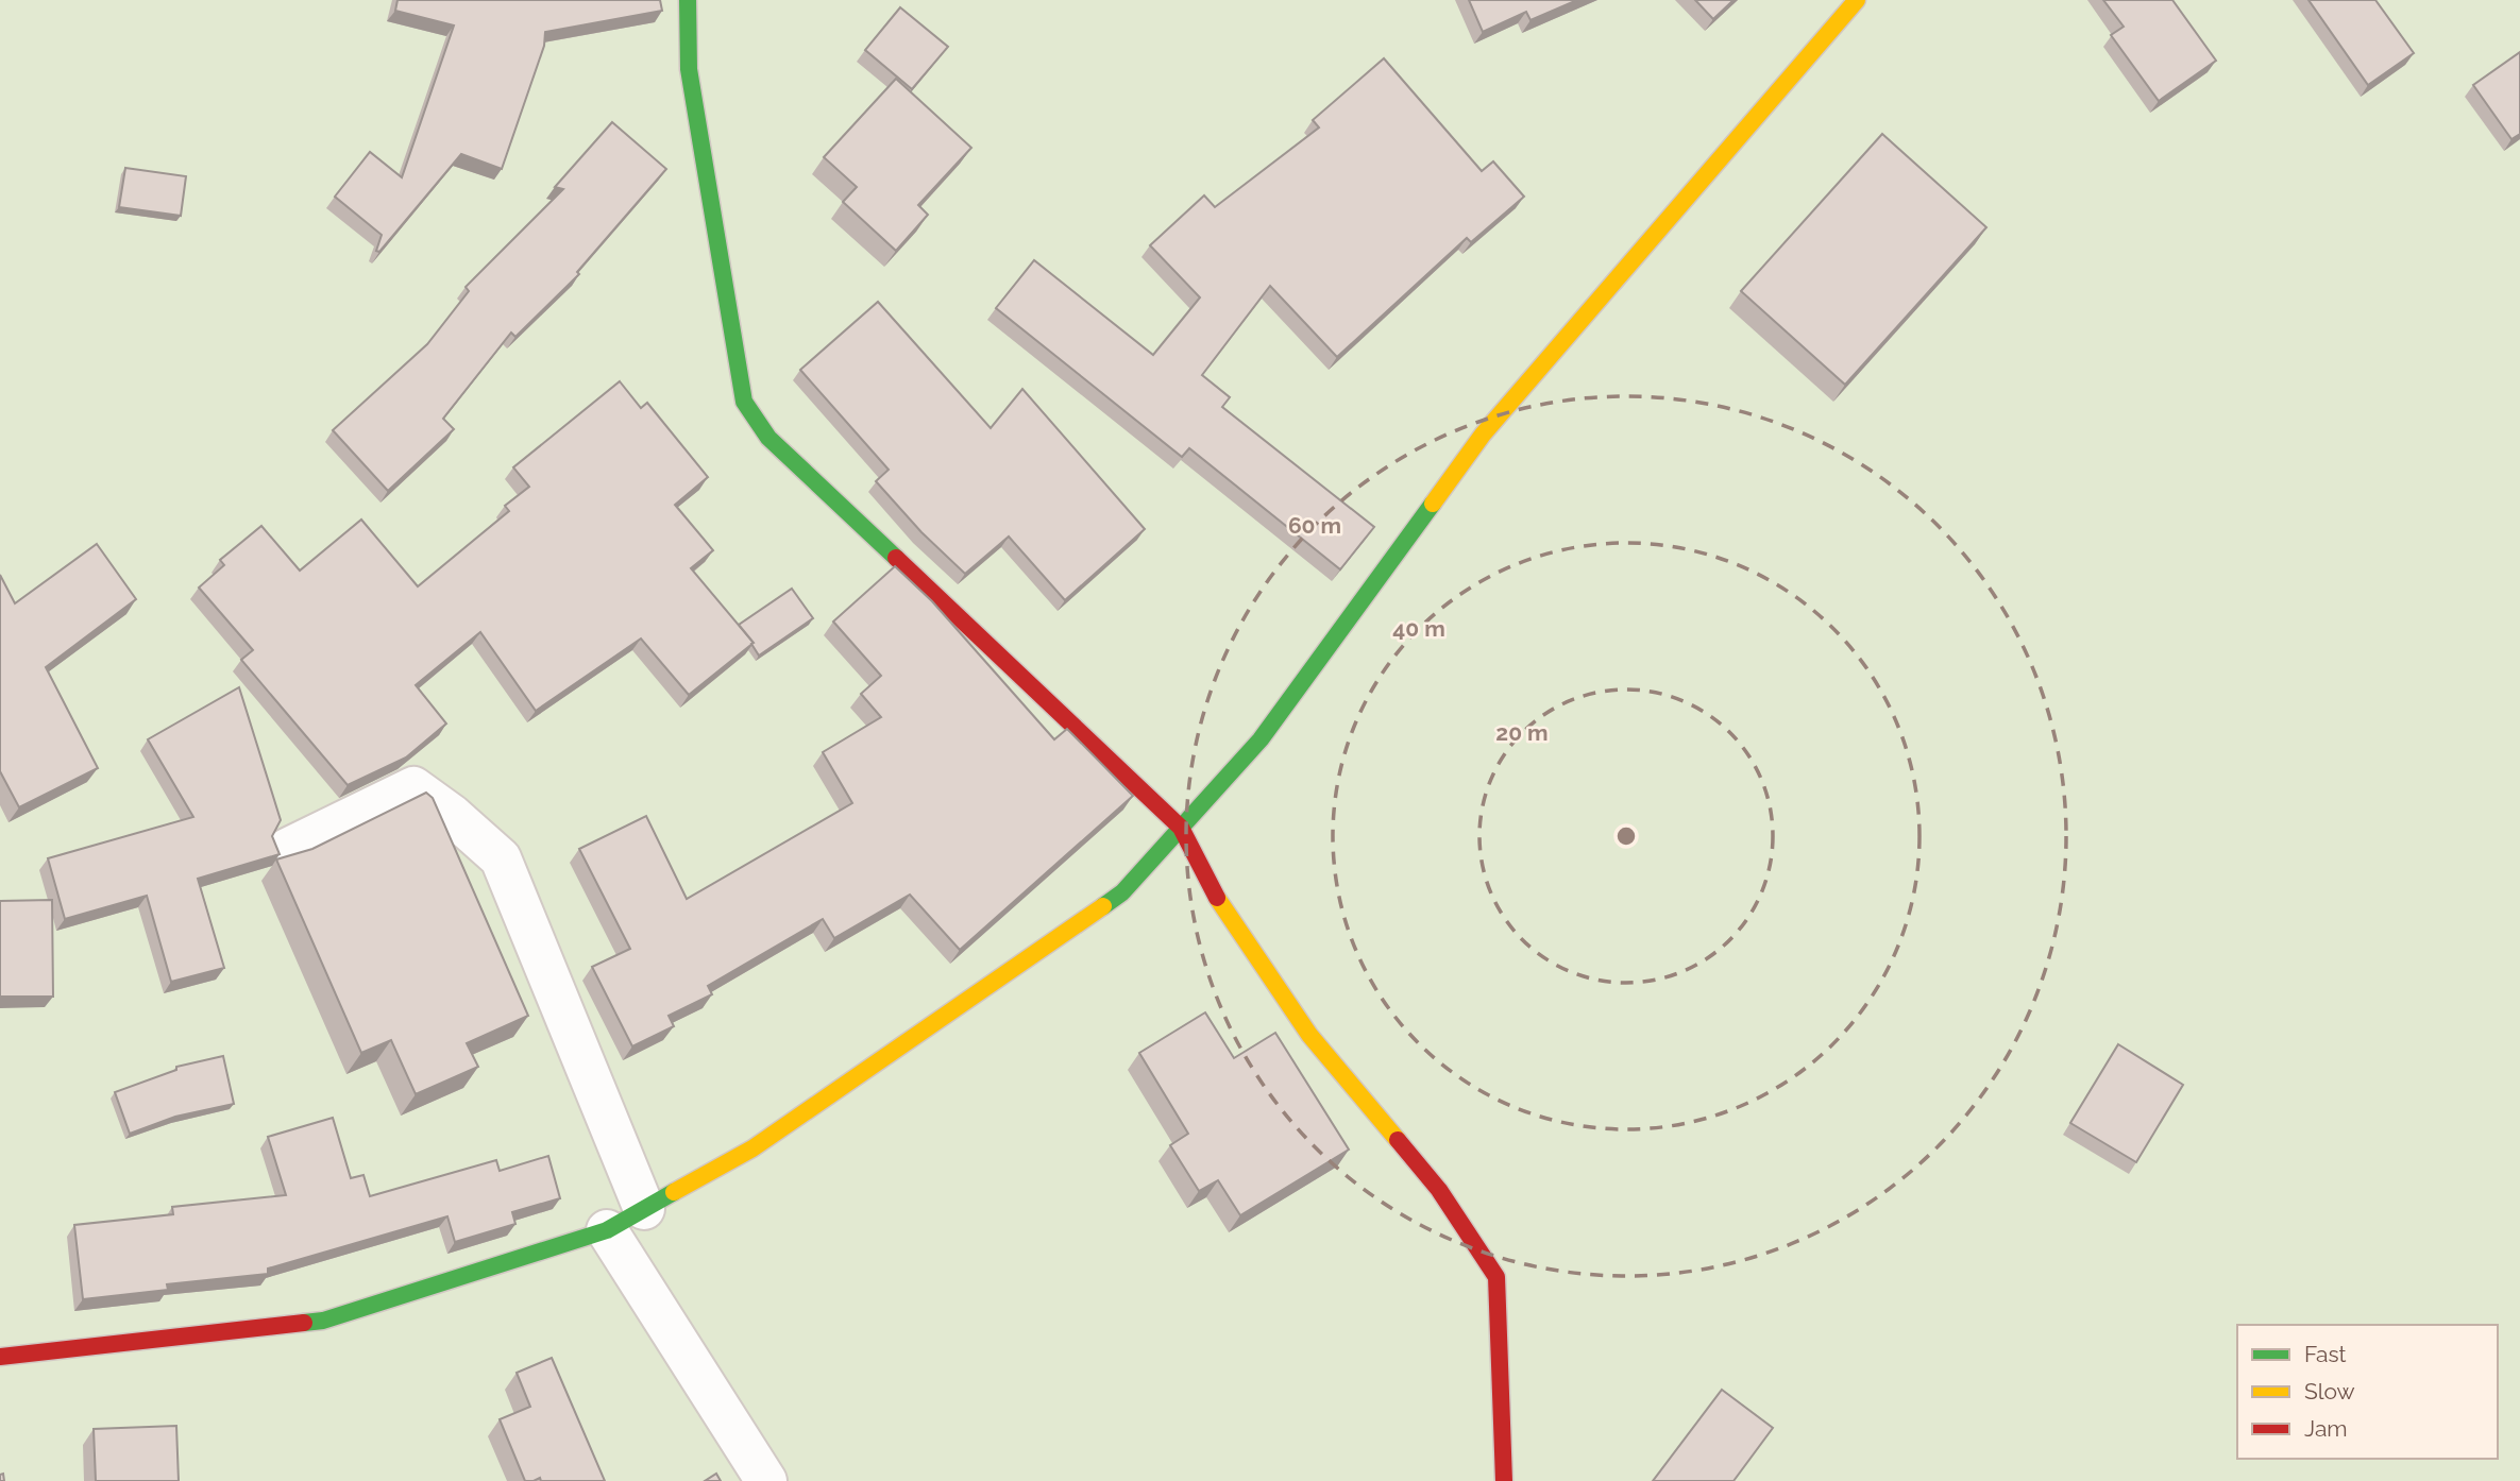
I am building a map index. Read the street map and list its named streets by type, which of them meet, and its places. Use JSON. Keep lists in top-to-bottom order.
{
  "legend": ["Fast", "Slow", "Jam"],
  "rings": ["60 m", "40 m", "20 m"]
}
